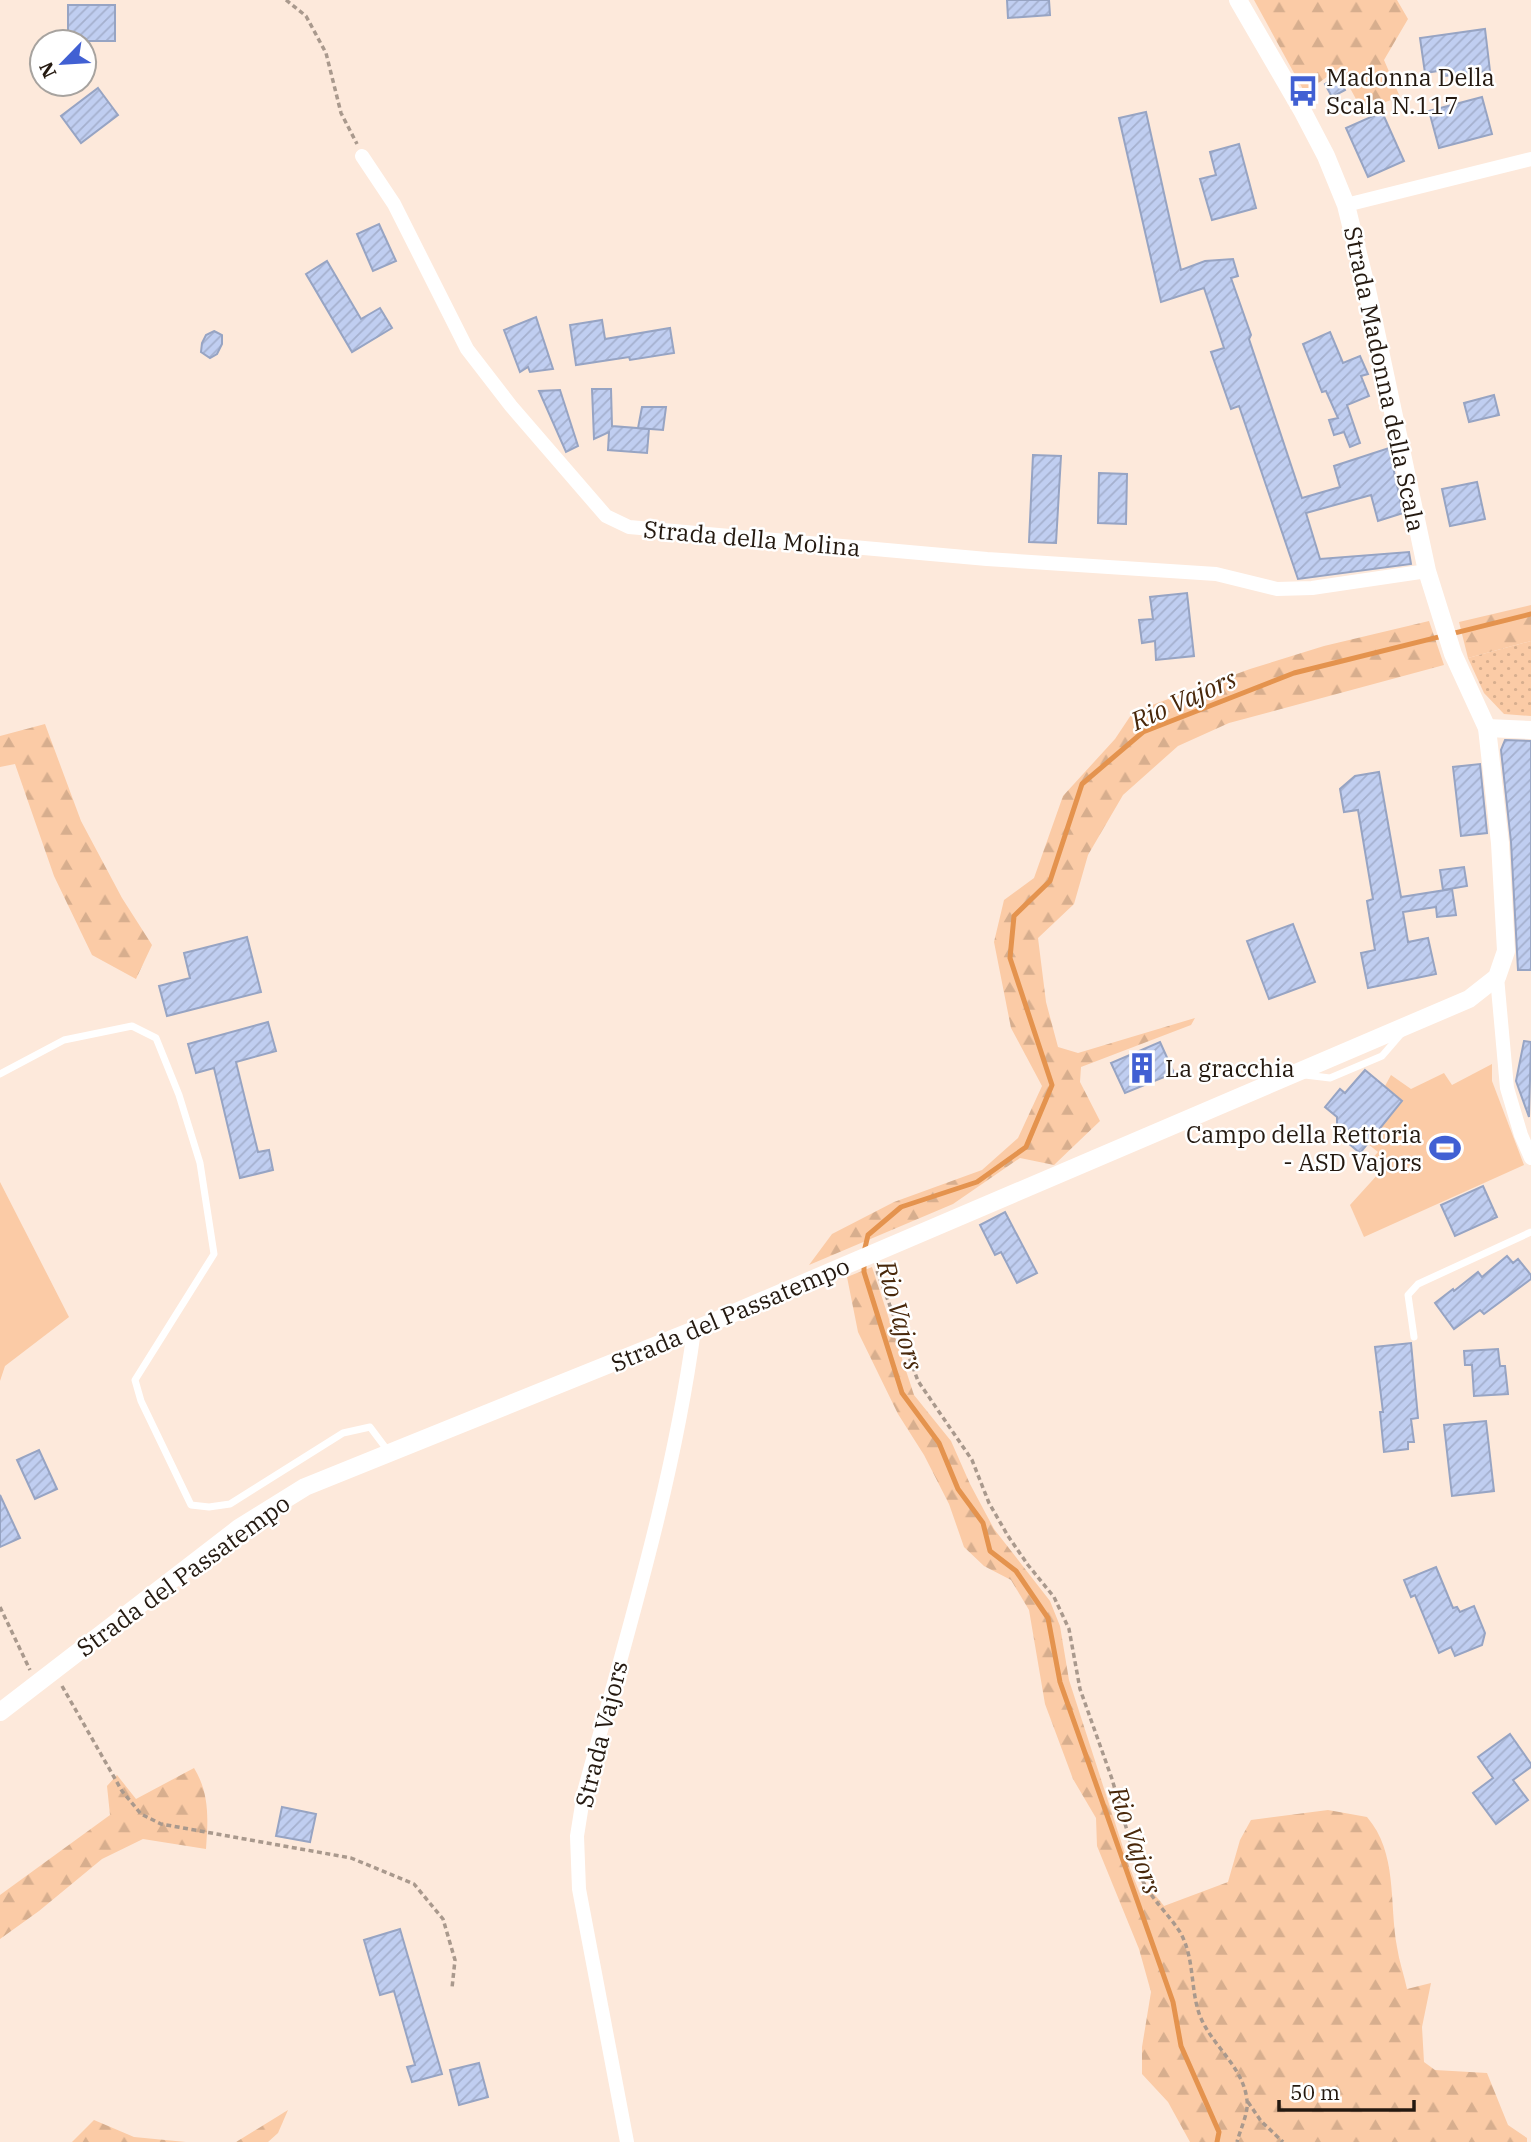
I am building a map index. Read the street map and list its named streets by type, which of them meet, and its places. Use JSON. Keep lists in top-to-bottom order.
{
  "streets": {
    "street": [
      "Strada Madonna della Scala",
      "Strada della Molina",
      "Strada del Passatempo",
      "Strada Vajors"
    ]
  },
  "crossings": [
    ["Strada Madonna della Scala", "Strada della Molina"],
    ["Strada del Passatempo", "Strada Vajors"]
  ],
  "water": ["Rio Vajors"],
  "places": {
    "bus stop": ["Madonna Della Scala N.117"],
    "building": ["La gracchia"],
    "sports": ["Campo della Rettoria - ASD Vajors"]
  },
  "scale_bar": "50 m",
  "north": "bottom left"
}
